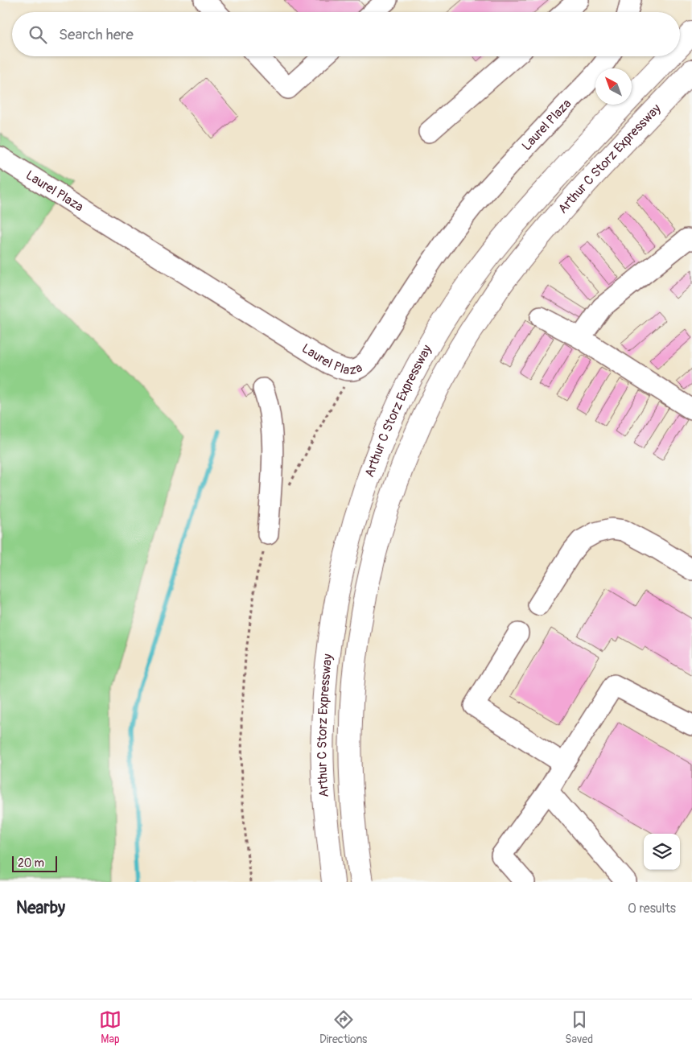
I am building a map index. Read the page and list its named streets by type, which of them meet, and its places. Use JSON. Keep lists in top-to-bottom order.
{
  "streets": {
    "highway": ["Arthur C Storz Expressway"],
    "street": ["Laurel Plaza"]
  },
  "scale_bar": "20 m",
  "north": "top left",
  "page": {
    "search": "Search here",
    "scale": "20 m",
    "heading": ["Nearby", "0 results"],
    "nav": ["Map", "Directions", "Saved"]
  }
}
